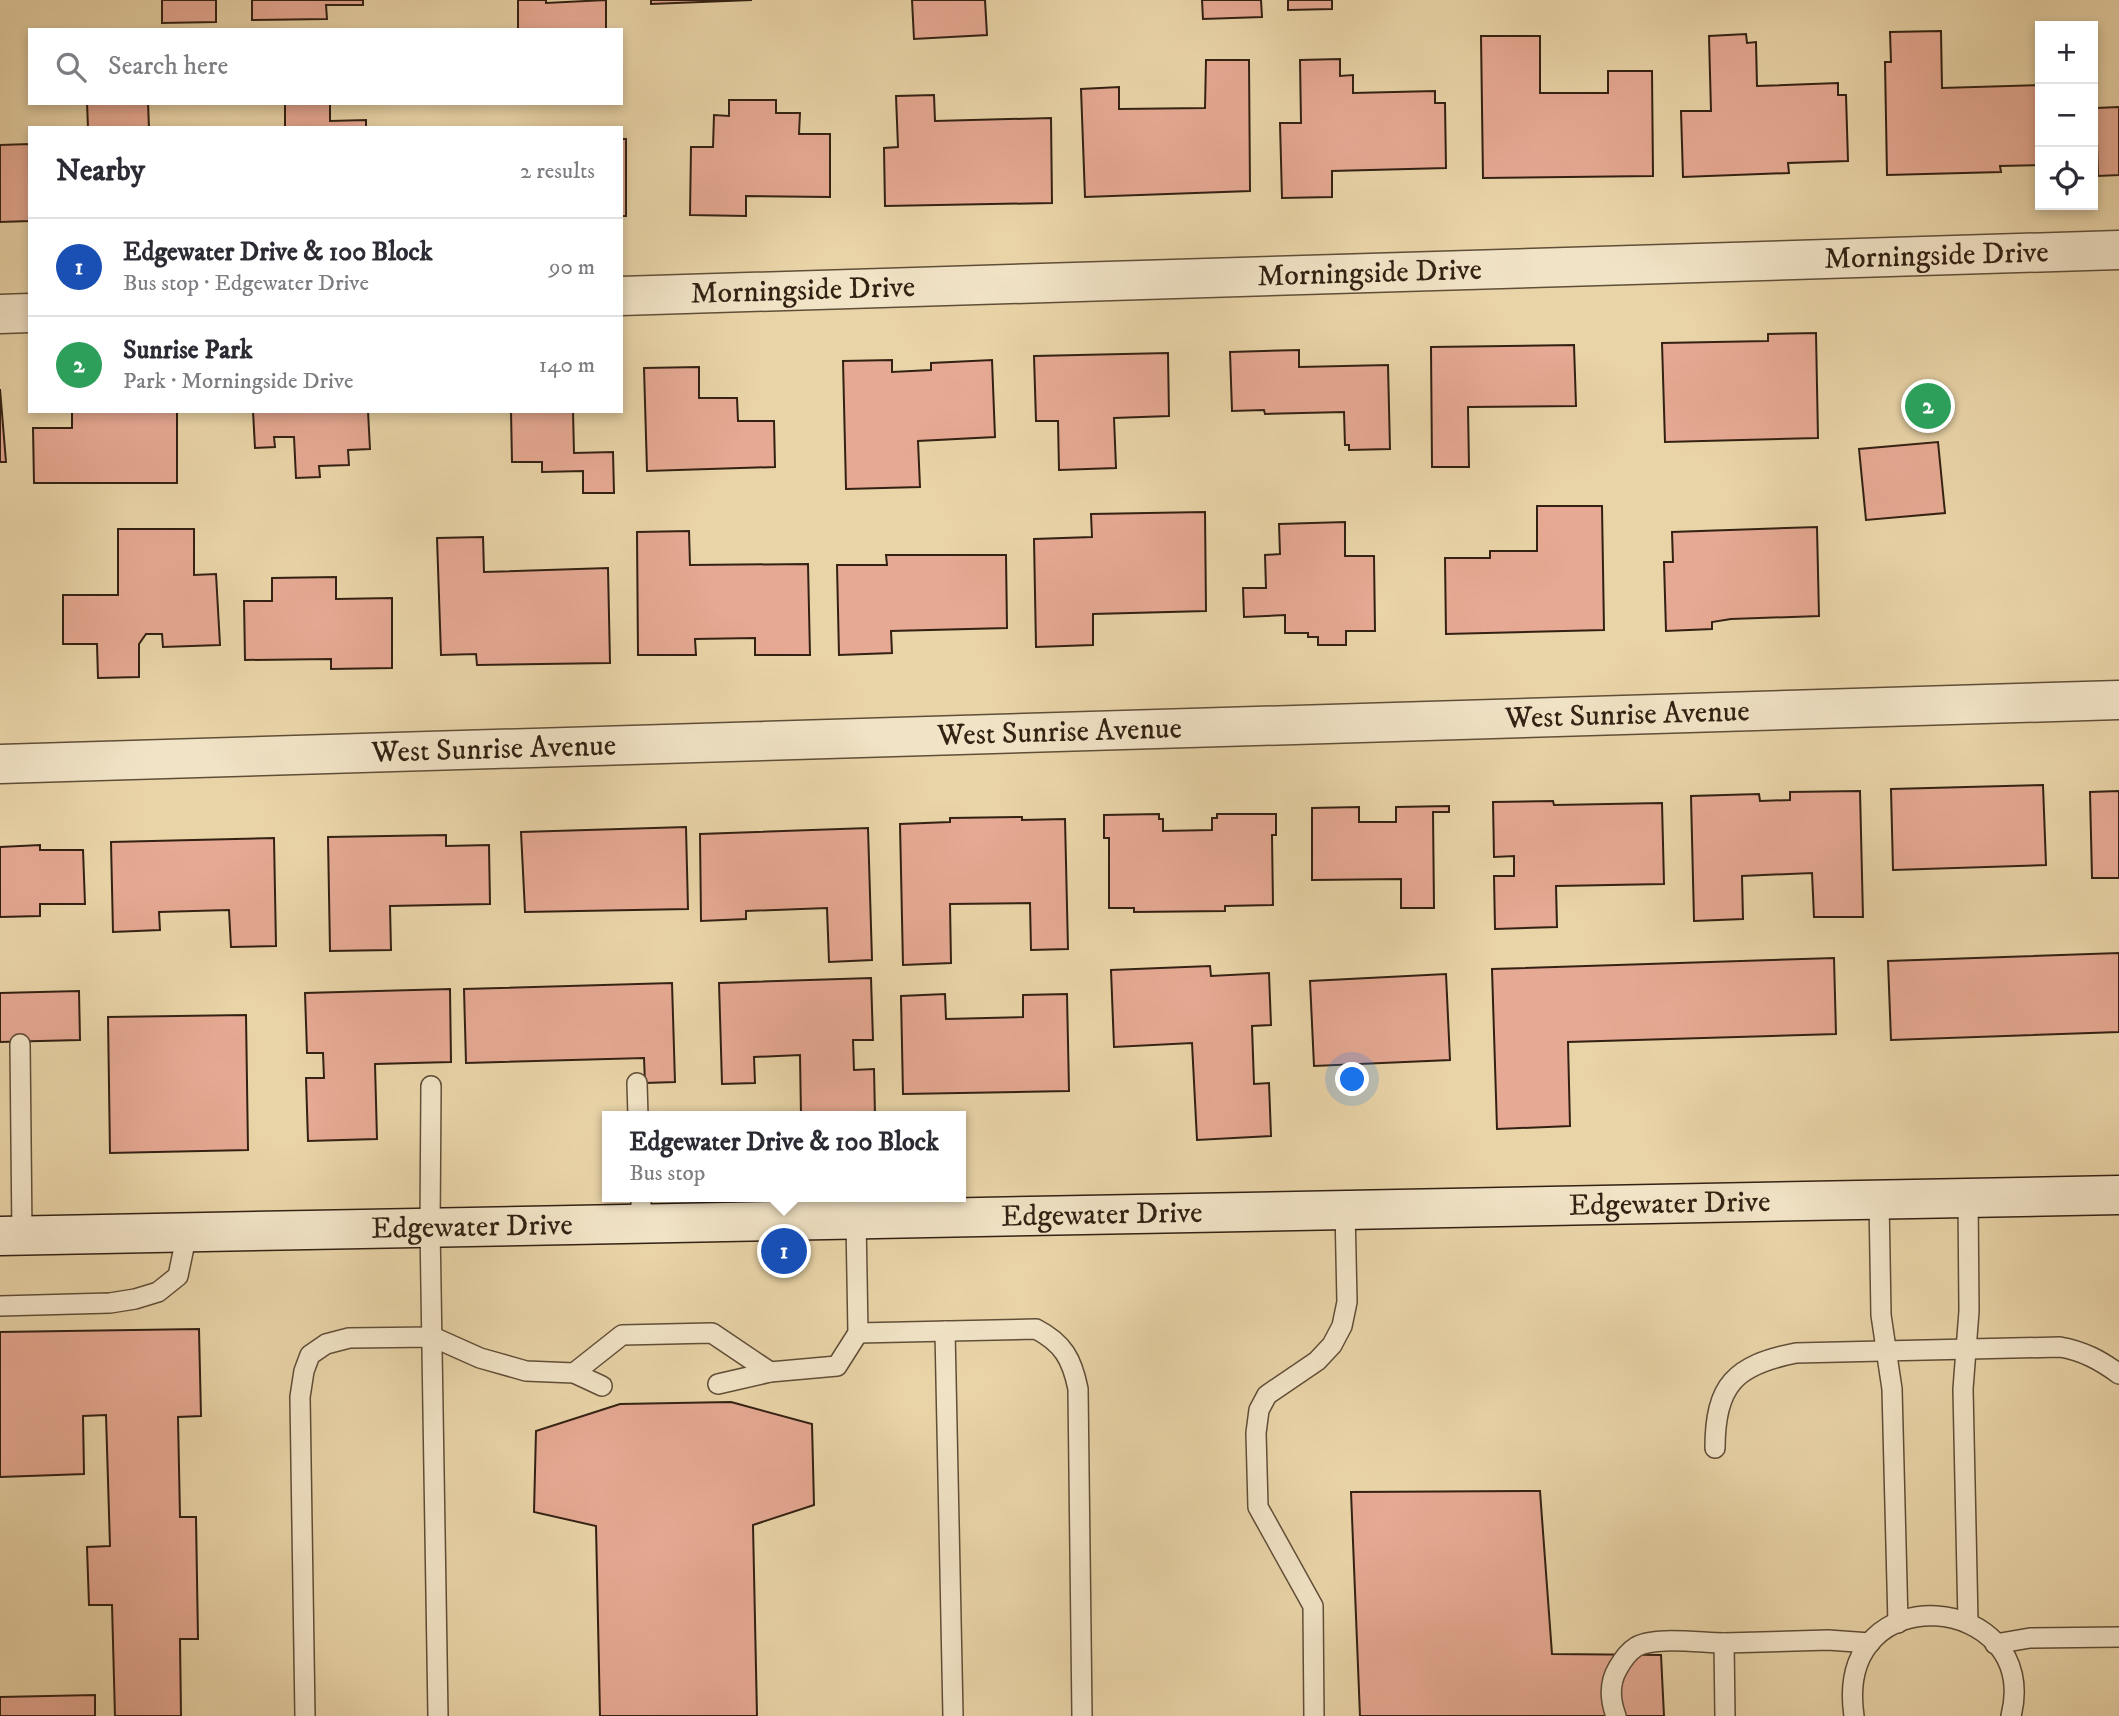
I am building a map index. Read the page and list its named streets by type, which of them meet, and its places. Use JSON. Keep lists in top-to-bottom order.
{
  "streets": {
    "street": ["Morningside Drive", "West Sunrise Avenue", "Edgewater Drive"]
  },
  "page": {
    "map_buttons": ["+", "−"],
    "search": "Search here",
    "heading": ["Nearby", "2 results"],
    "list": [
      {
        "mark": "1",
        "name": "Edgewater Drive & 100 Block",
        "note": "Bus stop · Edgewater Drive",
        "value": "90 m"
      },
      {
        "mark": "2",
        "name": "Sunrise Park",
        "note": "Park · Morningside Drive",
        "value": "140 m"
      }
    ],
    "pins": ["2", "1"],
    "popup": ["Edgewater Drive & 100 Block", "Bus stop"]
  }
}
